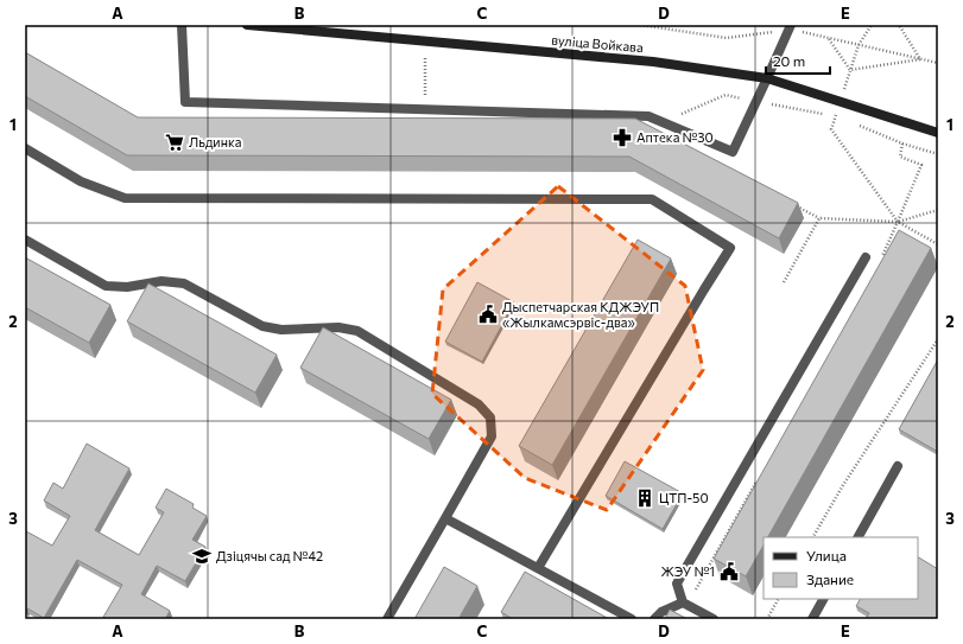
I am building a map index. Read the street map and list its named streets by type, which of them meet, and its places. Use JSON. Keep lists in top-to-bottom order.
{
  "streets": {
    "main road": ["вуліца Войкава"]
  },
  "places": {
    "pharmacy": ["Аптека №30"],
    "supermarket": ["Льдинка"],
    "public building": ["Дыспетчарская КДЖЭУП «Жылкамсэрвіс-два»", "ЖЭУ №1"],
    "building": ["ЦТП-50"],
    "school or university": ["Дзіцячы сад №42"]
  },
  "legend": ["Улица", "Здание"],
  "scale_bar": "20 m",
  "grid": {
    "columns": [
      "A",
      "B",
      "C",
      "D",
      "E"
    ],
    "rows": ["1", "2", "3"]
  }
}
